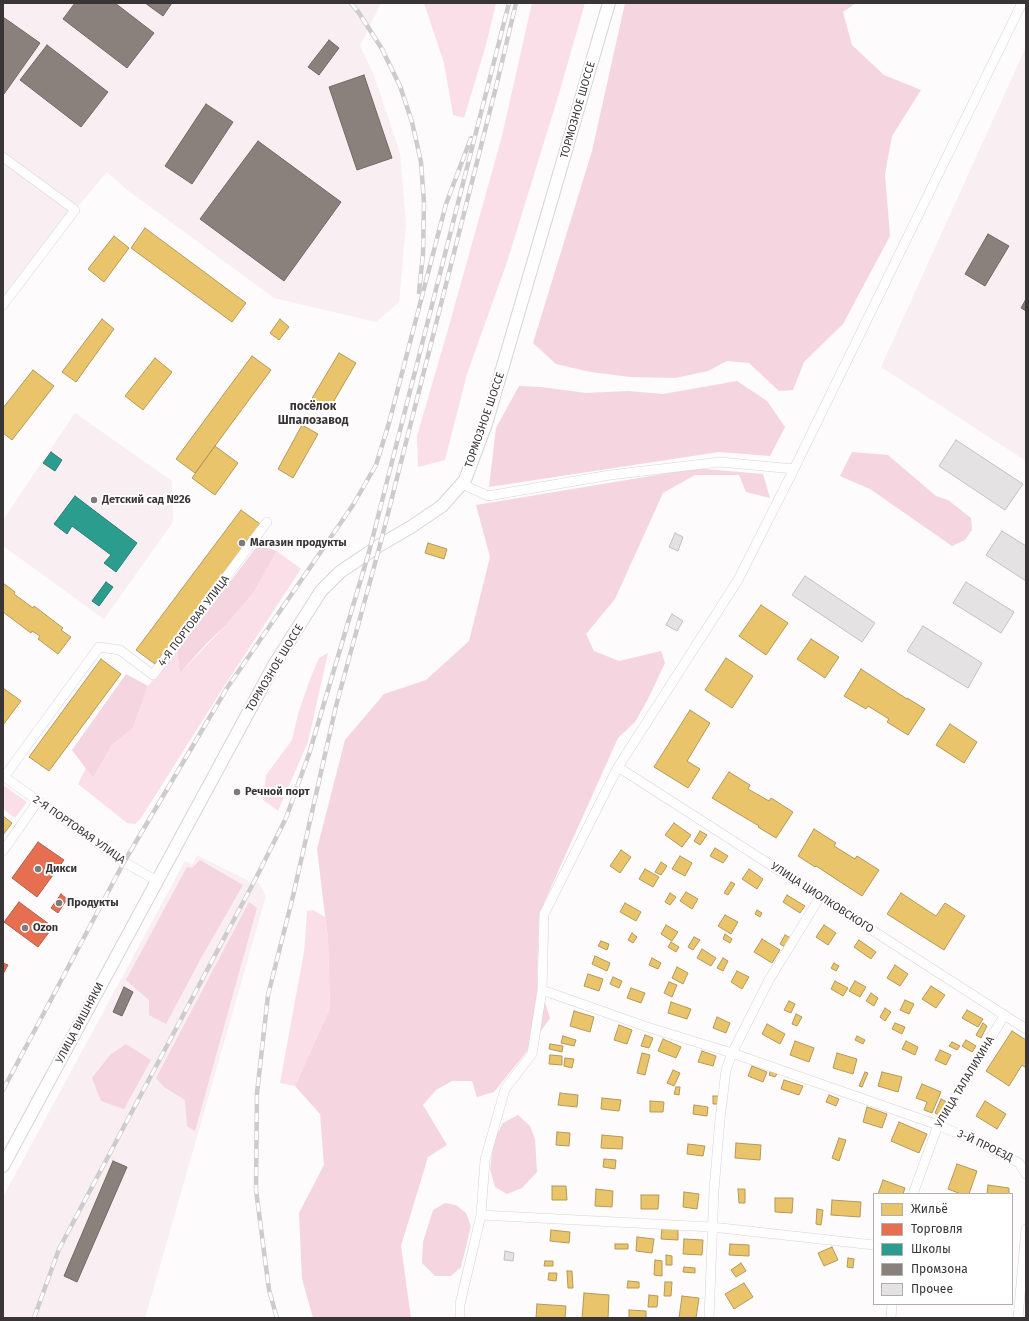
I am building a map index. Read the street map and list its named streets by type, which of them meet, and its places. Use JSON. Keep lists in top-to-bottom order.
{
  "streets": {
    "street": [
      "ТОРМОЗНОЕ ШОССЕ",
      "4-Я ПОРТОВАЯ УЛИЦА",
      "2-Я ПОРТОВАЯ УЛИЦА",
      "УЛИЦА ЦИОЛКОВСКОГО",
      "УЛИЦА ВИШНЯКИ",
      "УЛИЦА ТАЛАЛИХИНА",
      "3-Й ПРОЕЗД"
    ]
  },
  "crossings": [
    ["ТОРМОЗНОЕ ШОССЕ", "2-Я ПОРТОВАЯ УЛИЦА"],
    ["ТОРМОЗНОЕ ШОССЕ", "УЛИЦА ВИШНЯКИ"],
    ["4-Я ПОРТОВАЯ УЛИЦА", "2-Я ПОРТОВАЯ УЛИЦА"],
    ["2-Я ПОРТОВАЯ УЛИЦА", "УЛИЦА ВИШНЯКИ"],
    ["УЛИЦА ЦИОЛКОВСКОГО", "УЛИЦА ТАЛАЛИХИНА"],
    ["УЛИЦА ТАЛАЛИХИНА", "3-Й ПРОЕЗД"]
  ],
  "districts": ["посёлок Шпалозавод"],
  "places": [
    "Детский сад №26",
    "Магазин продукты",
    "Речной порт",
    "Дикси",
    "Продукты",
    "Ozon"
  ],
  "legend": [
    "Жильё",
    "Торговля",
    "Школы",
    "Промзона",
    "Прочее"
  ]
}
